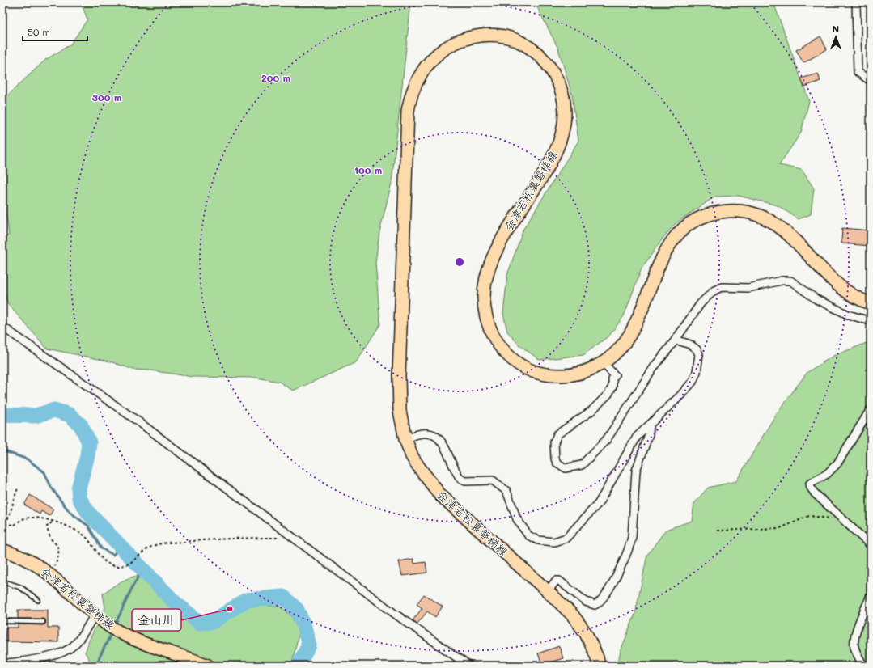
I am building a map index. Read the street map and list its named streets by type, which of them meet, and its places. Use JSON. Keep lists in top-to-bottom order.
{
  "streets": {
    "main road": ["会津若松裏磐梯線"]
  },
  "places": ["金山川"],
  "scale_bar": "50 m",
  "north": "top",
  "rings": ["200 m", "300 m", "100 m"]
}
